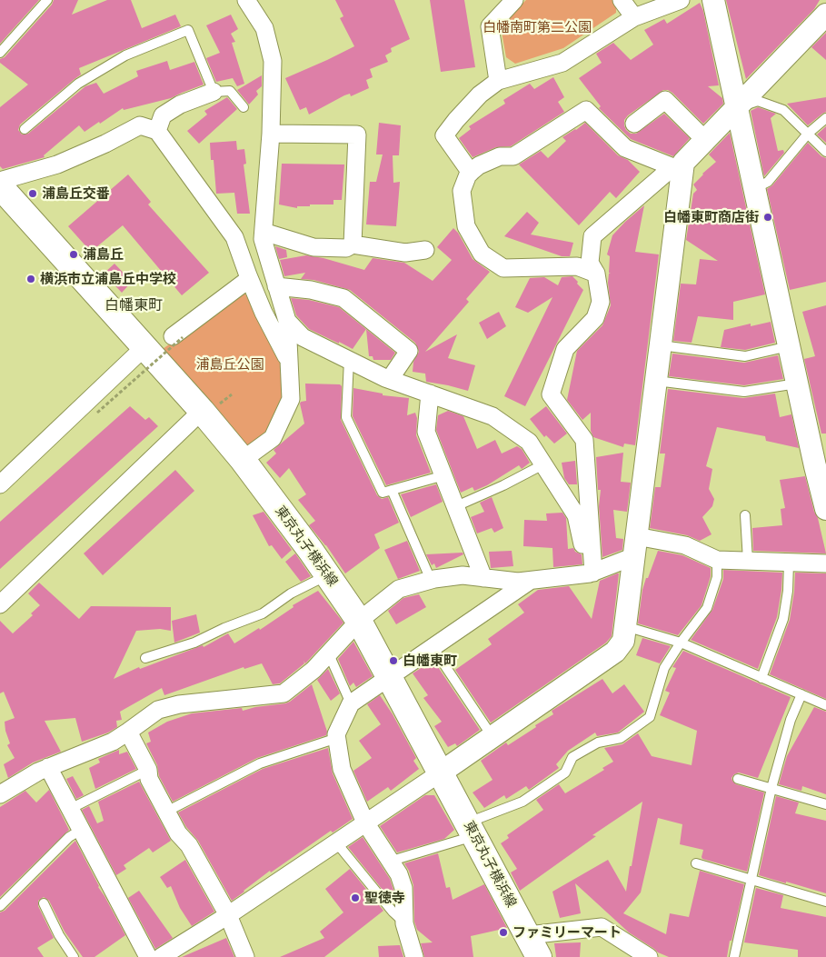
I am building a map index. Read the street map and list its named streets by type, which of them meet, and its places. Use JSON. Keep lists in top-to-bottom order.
{
  "streets": {
    "main road": ["東京丸子横浜線"]
  },
  "districts": ["白幡東町"],
  "parks": ["白幡南町第二公園", "浦島丘公園"],
  "places": [
    "浦島丘交番",
    "白幡東町商店街",
    "浦島丘",
    "横浜市立浦島丘中学校",
    "白幡東町",
    "聖徳寺",
    "ファミリーマート"
  ]
}
